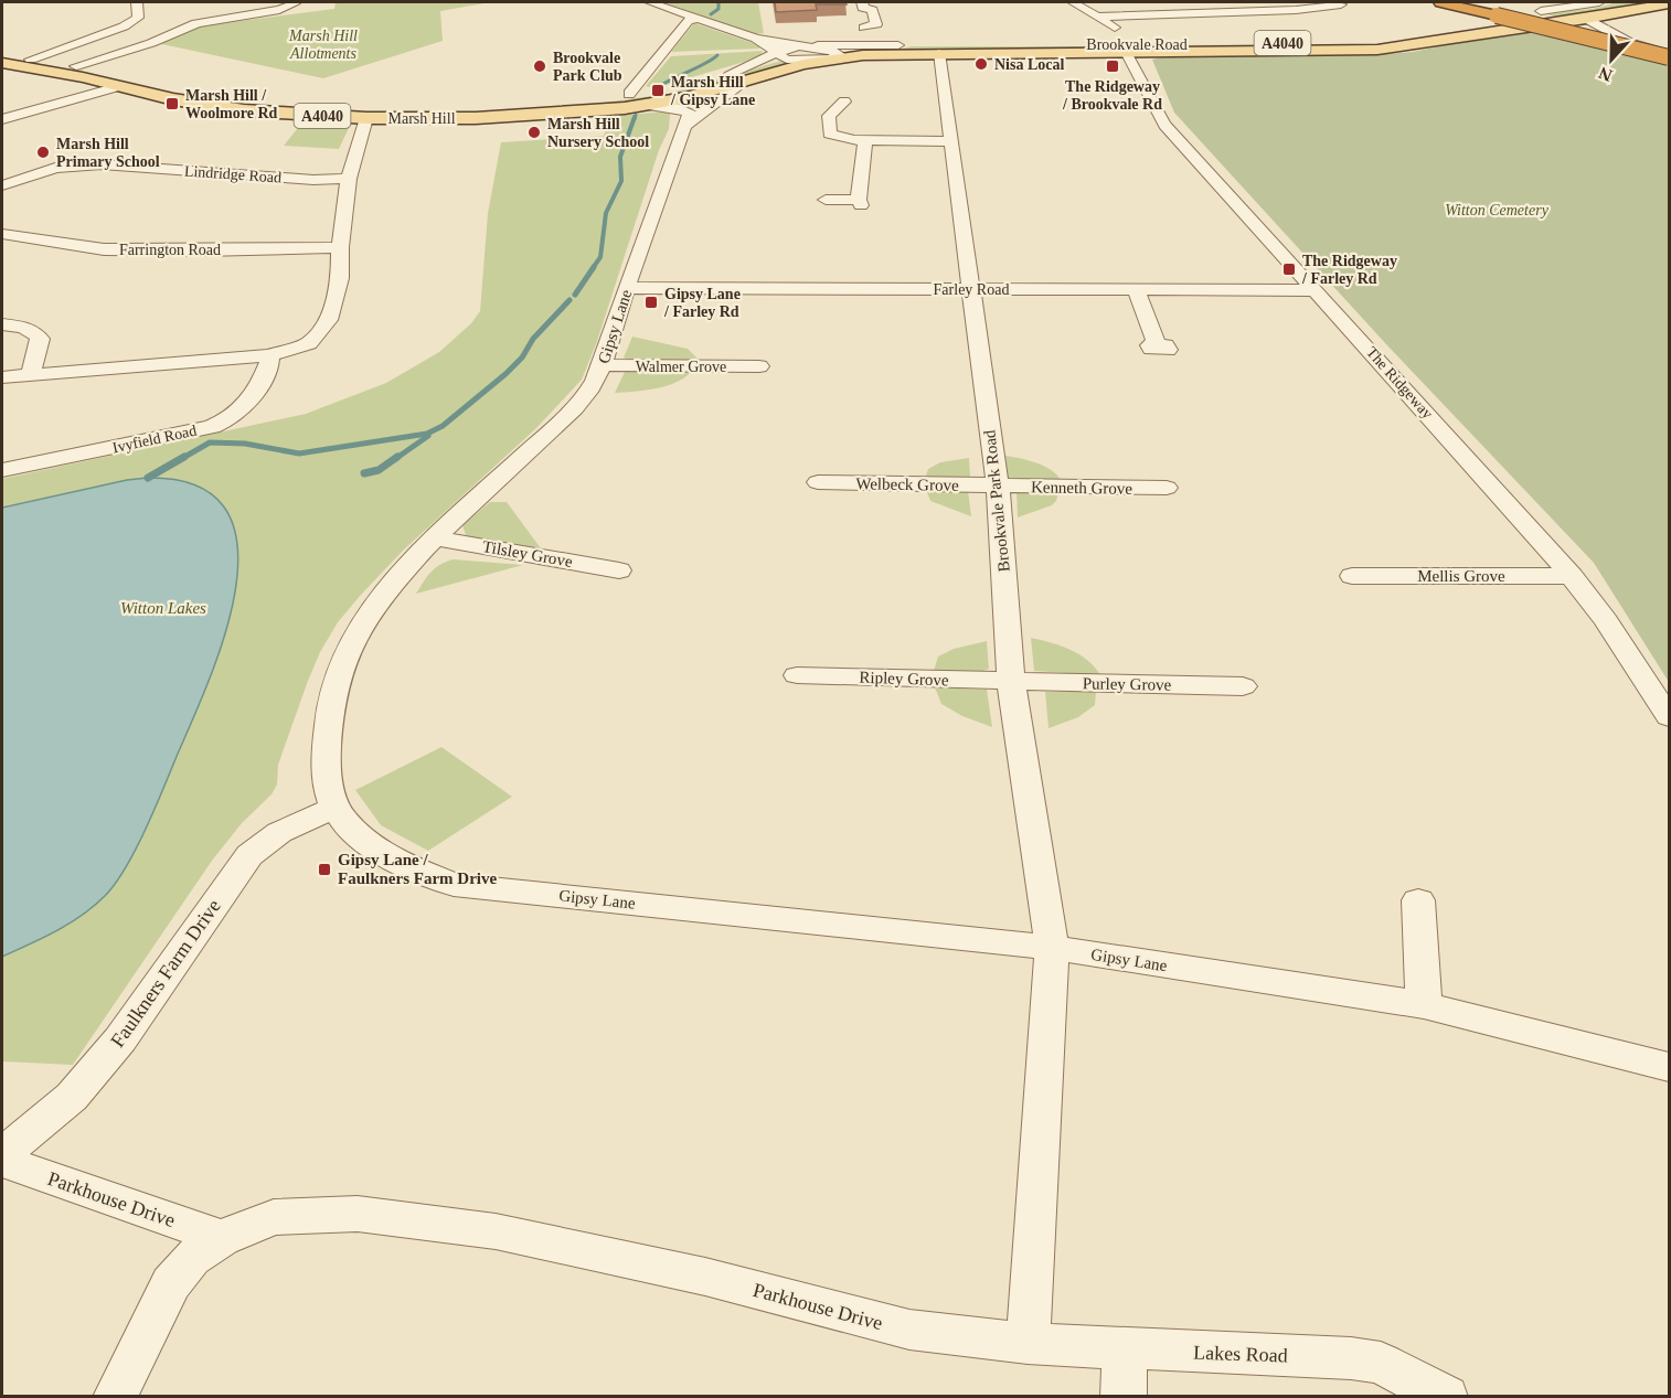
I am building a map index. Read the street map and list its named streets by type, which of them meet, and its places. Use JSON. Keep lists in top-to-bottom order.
{
  "streets": {
    "main road": ["A4040", "Brookvale Road", "Marsh Hill"],
    "street": [
      "Lindridge Road",
      "Farrington Road",
      "Farley Road",
      "Gipsy Lane",
      "Walmer Grove",
      "The Ridgeway",
      "Ivyfield Road",
      "Welbeck Grove",
      "Kenneth Grove",
      "Brookvale Park Road",
      "Tilsley Grove",
      "Mellis Grove",
      "Ripley Grove",
      "Purley Grove",
      "Faulkners Farm Drive",
      "Parkhouse Drive",
      "Lakes Road"
    ]
  },
  "crossings": [
    ["Brookvale Road", "Marsh Hill"],
    ["Brookvale Road", "The Ridgeway"],
    ["Brookvale Road", "Brookvale Park Road"],
    ["Farley Road", "Gipsy Lane"],
    ["Farley Road", "The Ridgeway"],
    ["Farley Road", "Brookvale Park Road"],
    ["Gipsy Lane", "Walmer Grove"],
    ["Gipsy Lane", "Brookvale Park Road"],
    ["Gipsy Lane", "Tilsley Grove"],
    ["Gipsy Lane", "Faulkners Farm Drive"],
    ["The Ridgeway", "Mellis Grove"],
    ["Welbeck Grove", "Kenneth Grove"],
    ["Welbeck Grove", "Brookvale Park Road"],
    ["Kenneth Grove", "Brookvale Park Road"],
    ["Brookvale Park Road", "Ripley Grove"],
    ["Brookvale Park Road", "Purley Grove"],
    ["Ripley Grove", "Purley Grove"],
    ["Parkhouse Drive", "Lakes Road"]
  ],
  "parks": ["Marsh Hill Allotments", "Witton Cemetery", "Witton Lakes"],
  "places": {
    "other": [
      "Nisa Local",
      "Brookvale Park Club",
      "Marsh Hill Nursery School",
      "Marsh Hill Primary School"
    ],
    "transit": [
      "The Ridgeway / Brookvale Rd",
      "Marsh Hill / Gipsy Lane",
      "Marsh Hill / Woolmore Rd",
      "The Ridgeway / Farley Rd",
      "Gipsy Lane / Farley Rd",
      "Gipsy Lane / Faulkners Farm Drive"
    ]
  },
  "north": "bottom"
}
